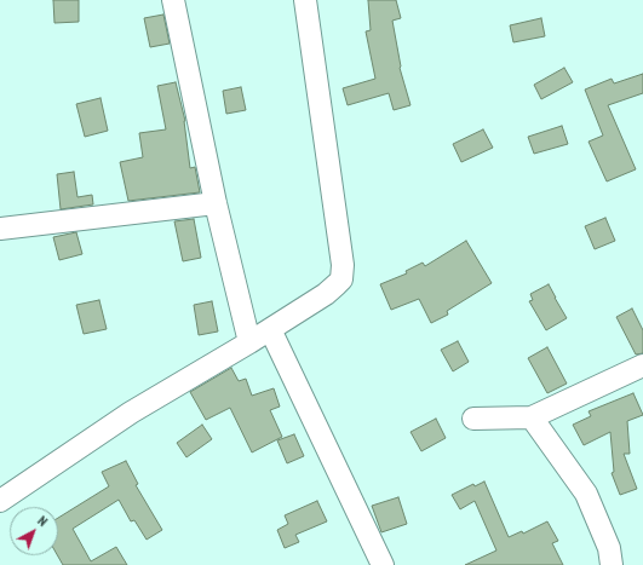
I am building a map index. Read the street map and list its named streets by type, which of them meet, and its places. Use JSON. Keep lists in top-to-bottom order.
{
  "north": "top right"
}
